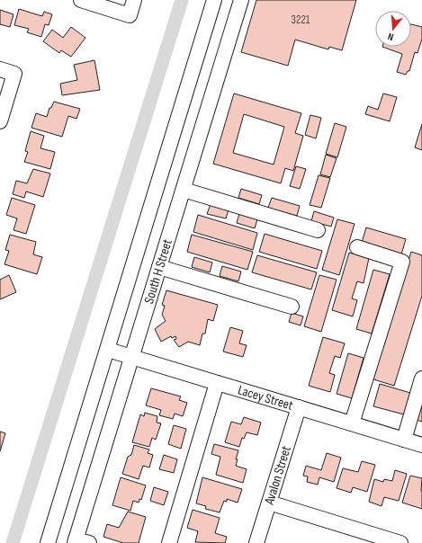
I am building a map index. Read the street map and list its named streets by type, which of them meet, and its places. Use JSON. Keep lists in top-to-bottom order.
{
  "streets": {
    "street": ["South H Street", "Lacey Street", "Avalon Street"]
  },
  "crossings": [
    ["South H Street", "Lacey Street"],
    ["Lacey Street", "Avalon Street"]
  ],
  "house_numbers": ["3221"],
  "north": "bottom"
}
